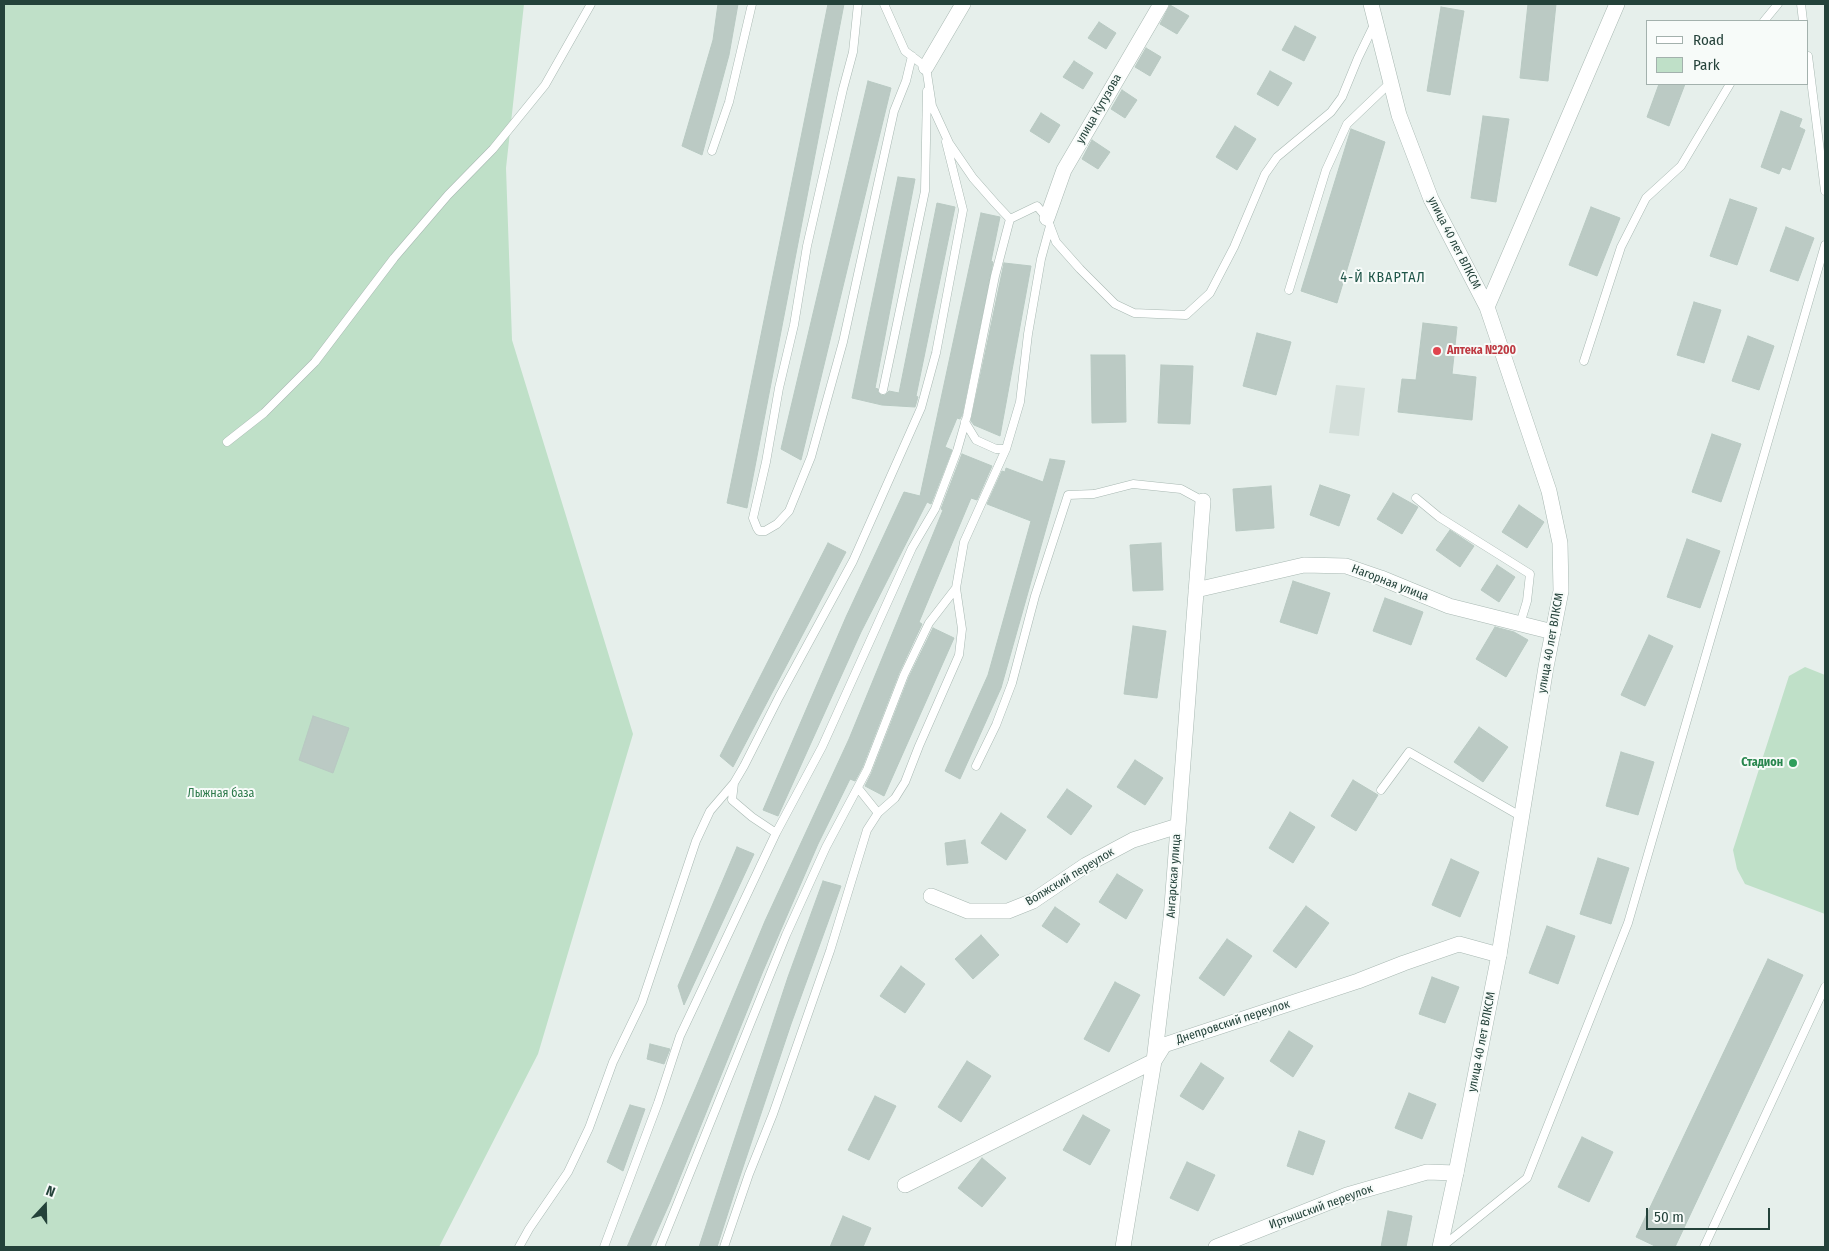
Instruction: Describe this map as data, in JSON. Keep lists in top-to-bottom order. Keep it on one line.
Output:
{"streets":{"street":["улица Кутузова","улица 40 лет ВЛКСМ","Нагорная улица","Ангарская улица","Волжский переулок","Днепровский переулок","Иртышский переулок"]},"crossings":[["улица 40 лет ВЛКСМ","Нагорная улица"],["улица 40 лет ВЛКСМ","Днепровский переулок"],["улица 40 лет ВЛКСМ","Иртышский переулок"],["Нагорная улица","Ангарская улица"],["Ангарская улица","Волжский переулок"],["Ангарская улица","Днепровский переулок"]],"districts":["4-Й КВАРТАЛ"],"parks":["Лыжная база"],"places":["Аптека №200","Стадион"],"legend":["Road","Park"],"scale_bar":"50 m","north":"top"}
